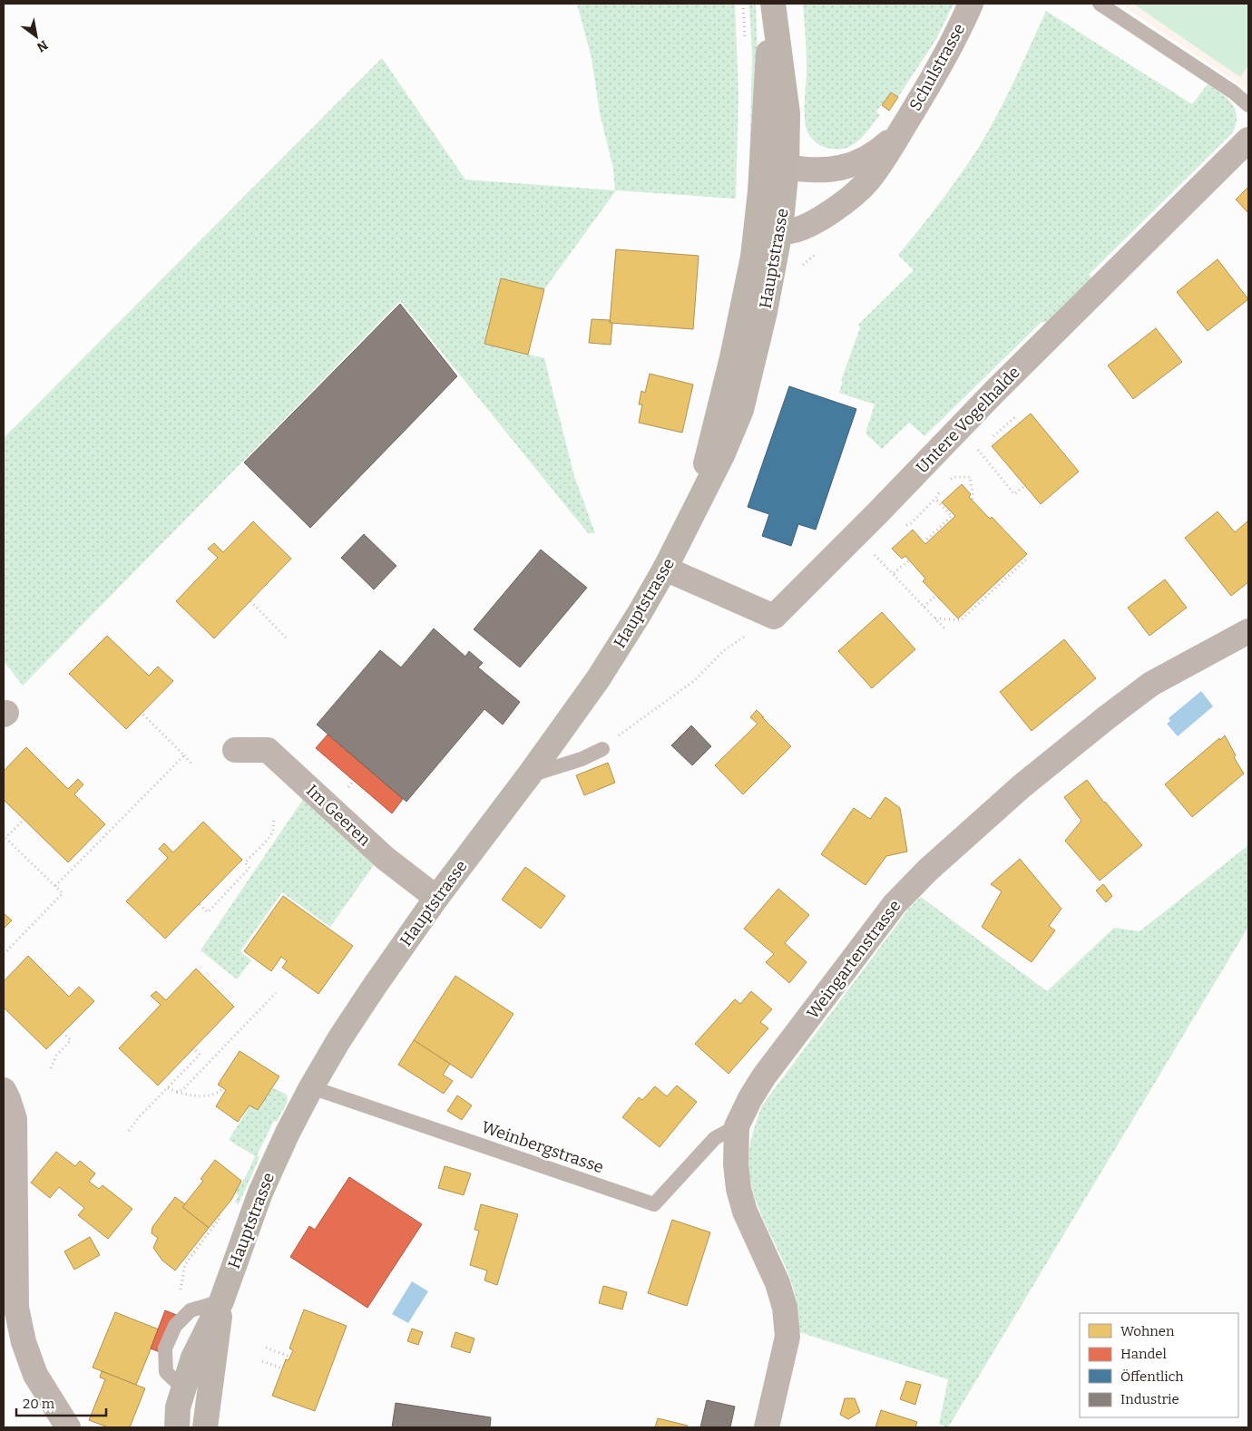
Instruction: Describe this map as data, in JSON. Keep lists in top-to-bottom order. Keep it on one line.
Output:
{"streets":{"main road":["Hauptstrasse"],"street":["Schulstrasse","Untere Vogelhalde","Im Geeren","Weingartenstrasse"],"lane":["Weinbergstrasse"]},"crossings":[["Schulstrasse","Hauptstrasse"],["Hauptstrasse","Im Geeren"],["Hauptstrasse","Weinbergstrasse"],["Weingartenstrasse","Weinbergstrasse"]],"legend":["Wohnen","Handel","Öffentlich","Industrie"],"scale_bar":"20 m","north":"bottom right"}
